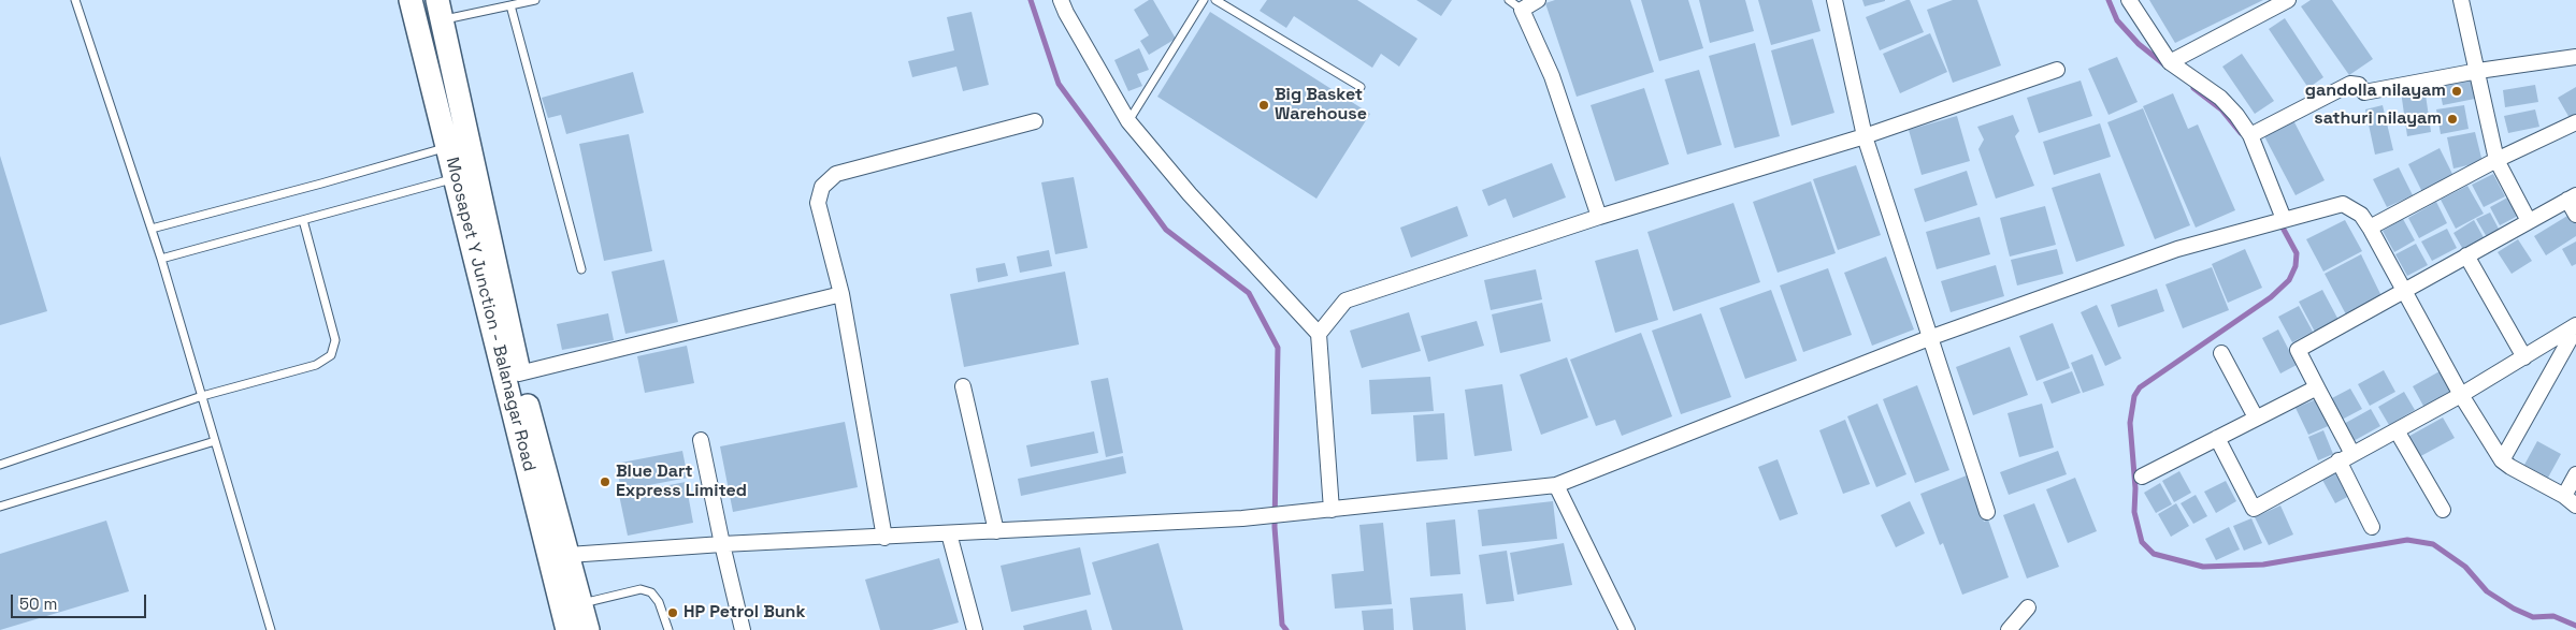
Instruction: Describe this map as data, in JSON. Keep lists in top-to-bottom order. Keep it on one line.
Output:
{"streets":{"main road":["Moosapet Y Junction - Balanagar Road"]},"places":["gandolla nilayam","Big Basket Warehouse","sathuri nilayam","Blue Dart Express Limited","HP Petrol Bunk"],"scale_bar":"50 m"}
